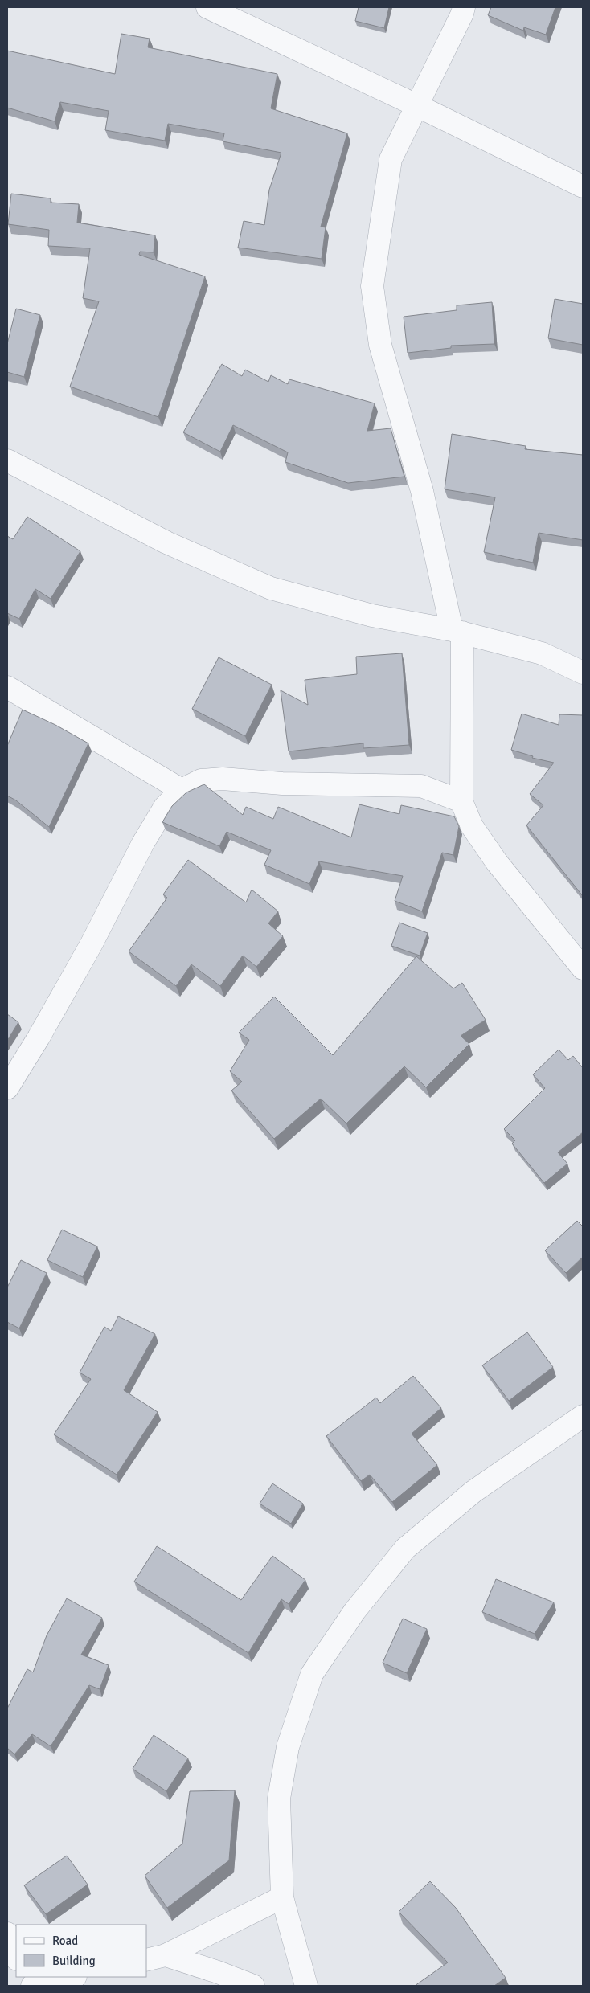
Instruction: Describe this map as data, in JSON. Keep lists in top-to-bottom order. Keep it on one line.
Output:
{"legend":["Road","Building"]}
